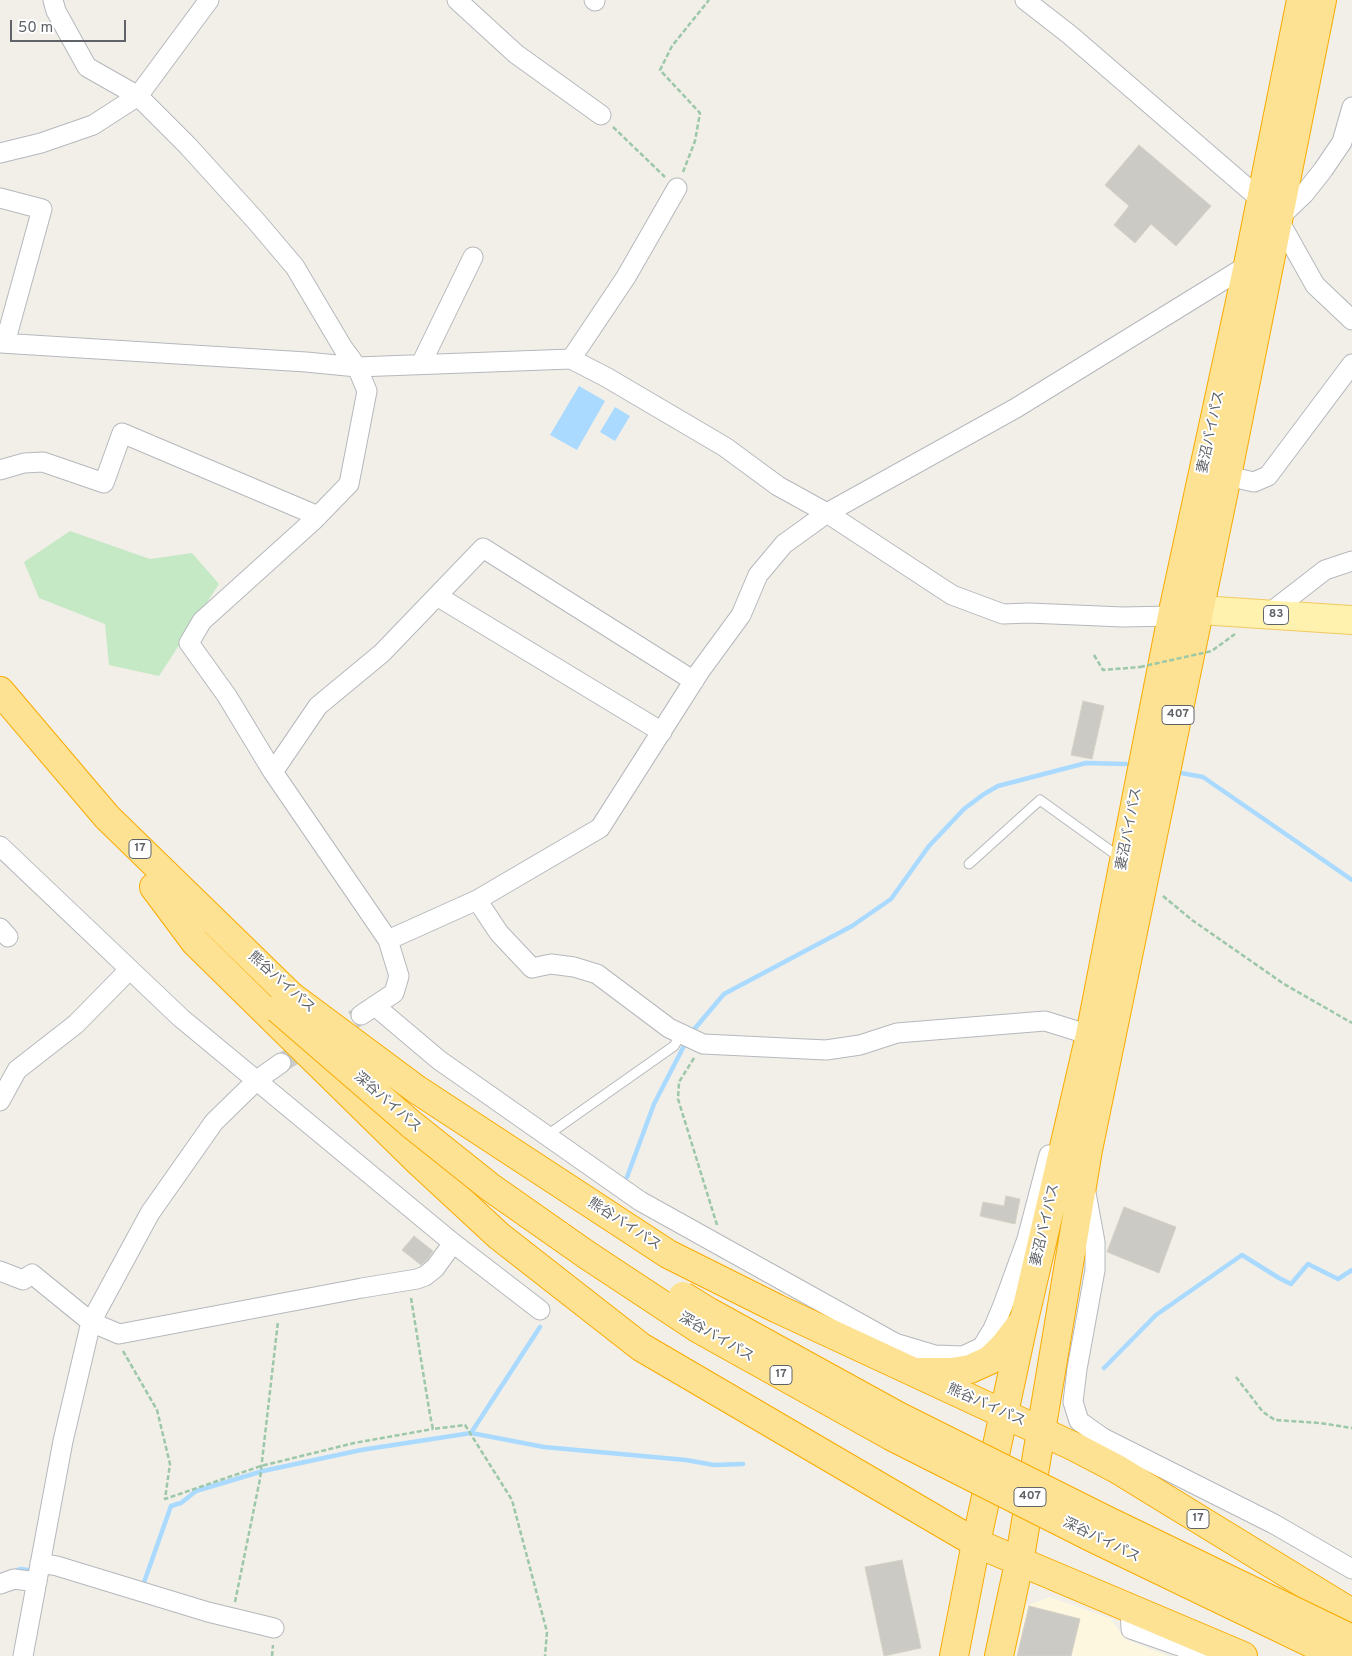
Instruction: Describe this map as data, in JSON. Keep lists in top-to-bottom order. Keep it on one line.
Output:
{"streets":{"highway":["妻沼バイパス","407","17","熊谷バイパス","深谷バイパス"],"main road":["83"]},"crossings":[["妻沼バイパス","83"],["妻沼バイパス","407"],["妻沼バイパス","17"],["妻沼バイパス","熊谷バイパス"],["407","熊谷バイパス"],["17","熊谷バイパス"],["熊谷バイパス","深谷バイパス"]],"scale_bar":"50 m"}
